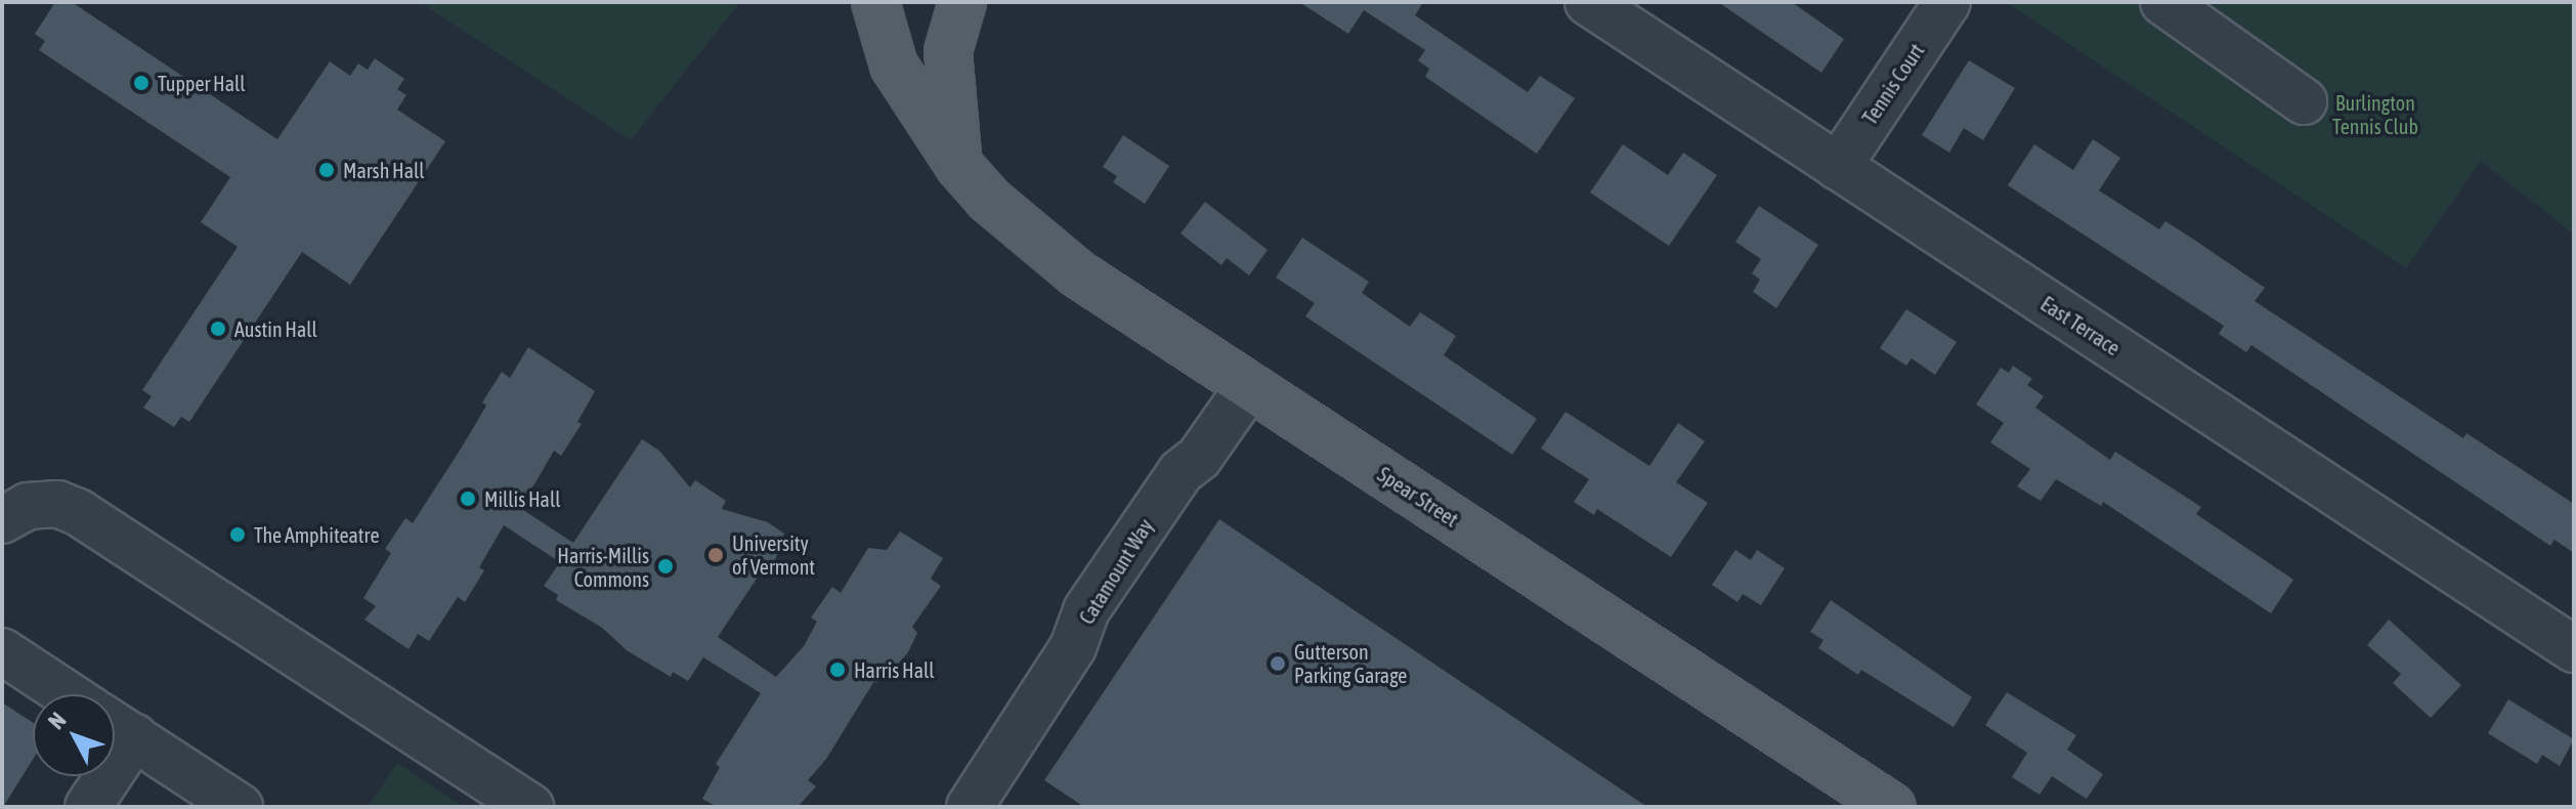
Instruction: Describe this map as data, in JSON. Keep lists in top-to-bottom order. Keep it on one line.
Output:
{"streets":{"main road":["Spear Street"],"street":["Tennis Court","East Terrace","Catamount Way"]},"crossings":[["Tennis Court","East Terrace"],["Spear Street","Catamount Way"]],"parks":["Burlington Tennis Club"],"places":["Tupper Hall","Marsh Hall","Austin Hall","Millis Hall","The Amphiteatre","University of Vermont","Harris-Millis Commons","Gutterson Parking Garage","Harris Hall"],"north":"top left"}
